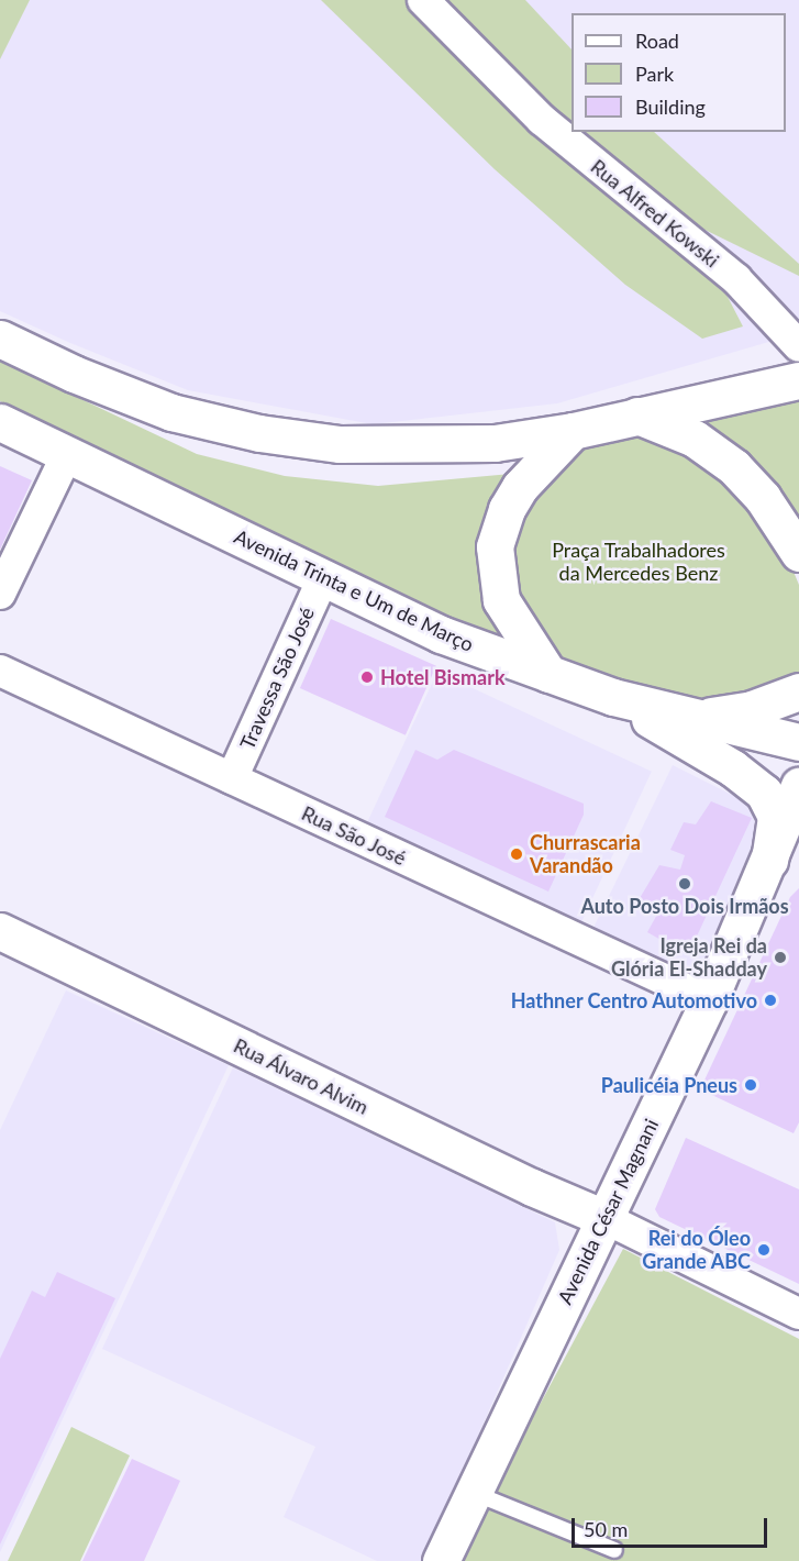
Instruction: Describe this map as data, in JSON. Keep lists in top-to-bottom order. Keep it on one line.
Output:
{"streets":{"main road":["Avenida Trinta e Um de Março","Rua Álvaro Alvim","Avenida César Magnani"],"street":["Rua Alfred Kowski","Travessa São José","Rua São José"]},"crossings":[["Avenida Trinta e Um de Março","Travessa São José"],["Travessa São José","Rua São José"],["Rua São José","Avenida César Magnani"],["Rua Álvaro Alvim","Avenida César Magnani"]],"parks":["Praça Trabalhadores da Mercedes Benz"],"places":["Hotel Bismark","Churrascaria Varandão","Auto Posto Dois Irmãos","Igreja Rei da Glória El-Shadday","Hathner Centro Automotivo","Paulicéia Pneus","Rei do Óleo Grande ABC"],"legend":["Road","Park","Building"],"scale_bar":"50 m"}
